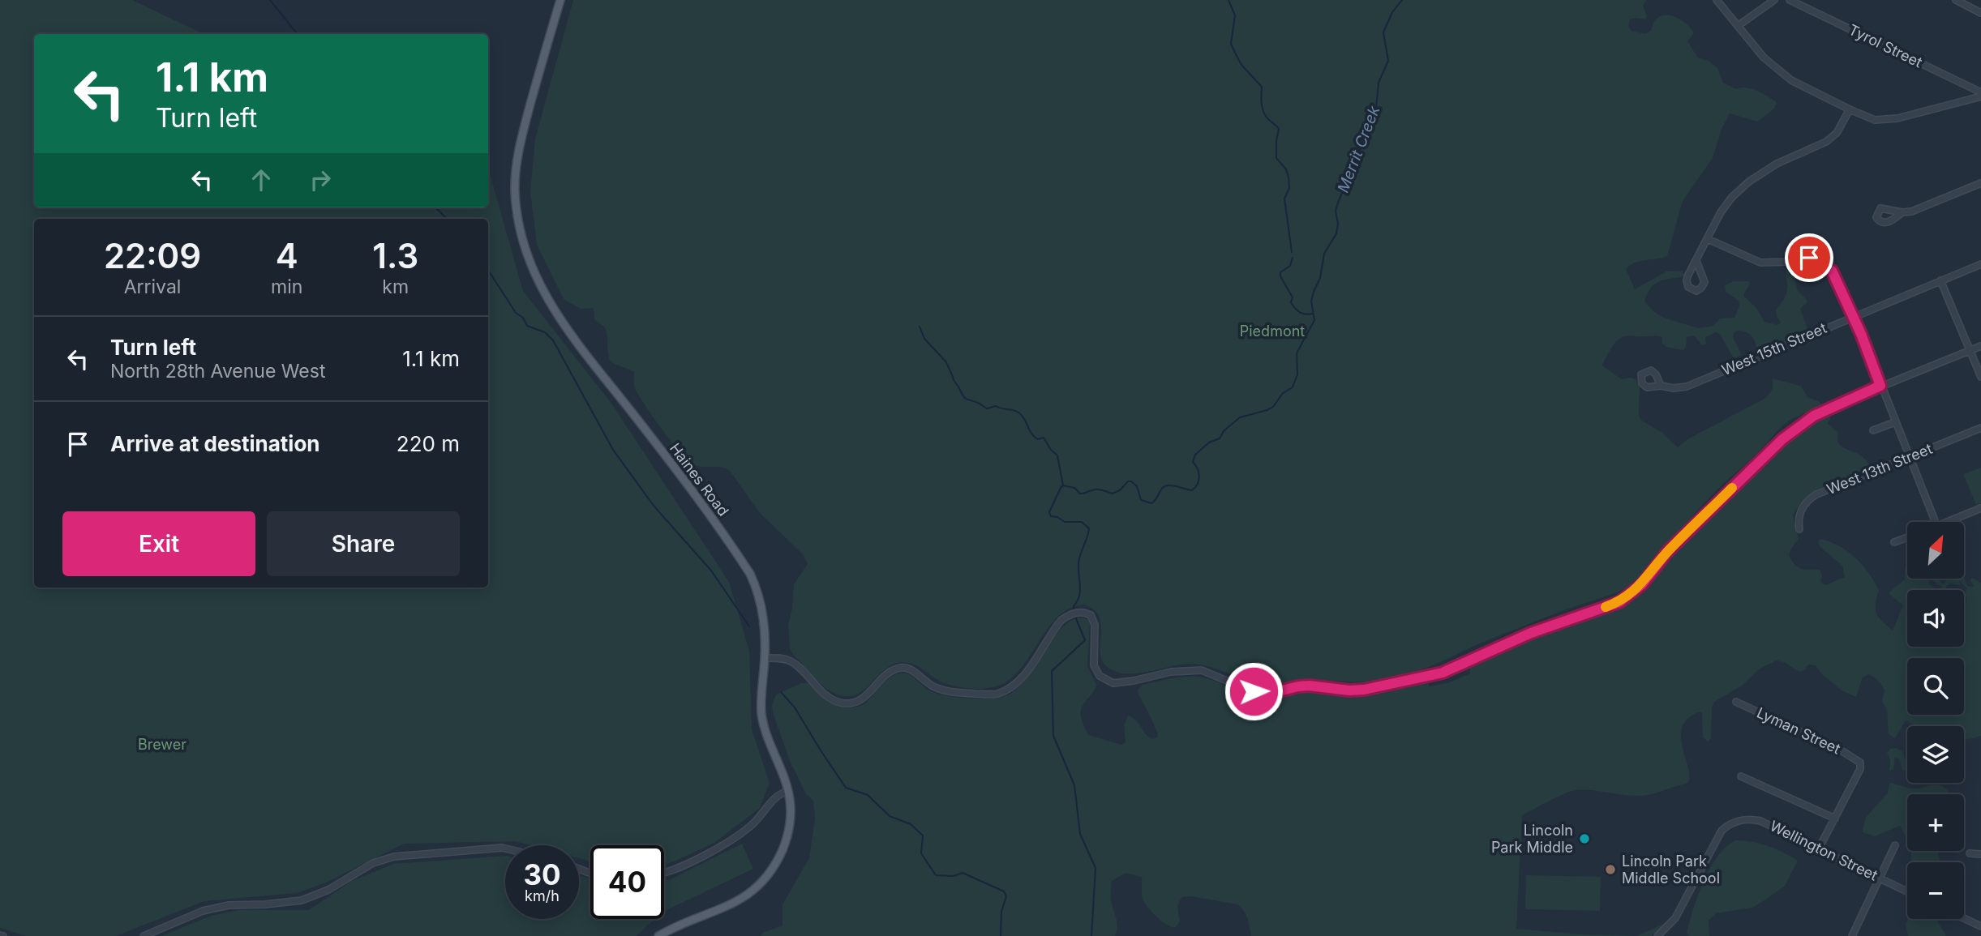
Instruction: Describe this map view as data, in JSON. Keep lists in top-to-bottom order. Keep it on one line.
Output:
{"streets":{"main road":["Haines Road"],"street":["Tyrol Street","West 15th Street","West 13th Street","Lyman Street","Wellington Street"]},"water":["Merrit Creek"],"parks":["Piedmont","Brewer"],"places":["Lincoln Park Middle","Lincoln Park Middle School"],"north":"top right","page":{"turn":["1.1 km","Turn left"],"eta":["22:09","Arrival","4","min","1.3","km"],"list":[{"name":"Turn left","note":"North 28th Avenue West","value":"1.1 km"},{"name":"Arrive at destination","value":"220 m"}],"buttons":["Exit","Share"],"map_buttons":["+","−"],"speed":"30 km/h","limit":"40"}}
